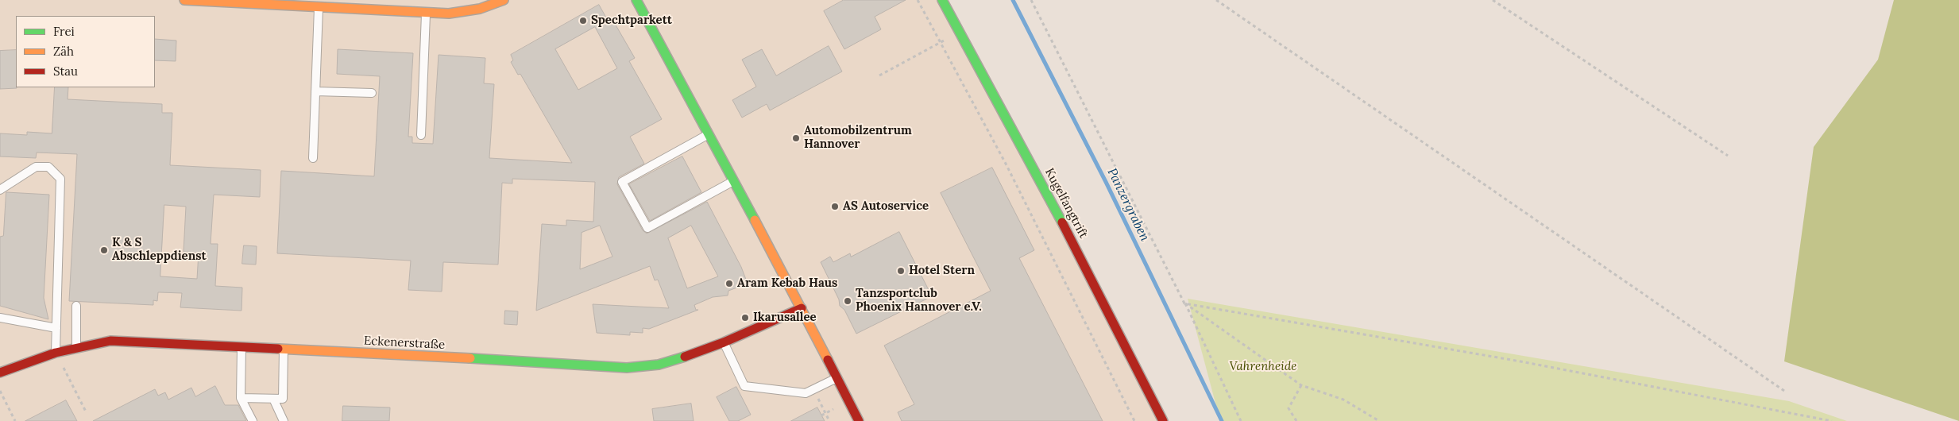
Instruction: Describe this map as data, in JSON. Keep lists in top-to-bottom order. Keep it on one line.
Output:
{"streets":{"street":["Kugelfangtrift","Eckenerstraße"]},"water":["Panzergraben"],"parks":["Vahrenheide"],"places":["Spechtparkett","Automobilzentrum Hannover","AS Autoservice","K & S Abschleppdienst","Hotel Stern","Aram Kebab Haus","Tanzsportclub Phoenix Hannover e.V.","Ikarusallee"],"legend":["Frei","Zäh","Stau"]}
